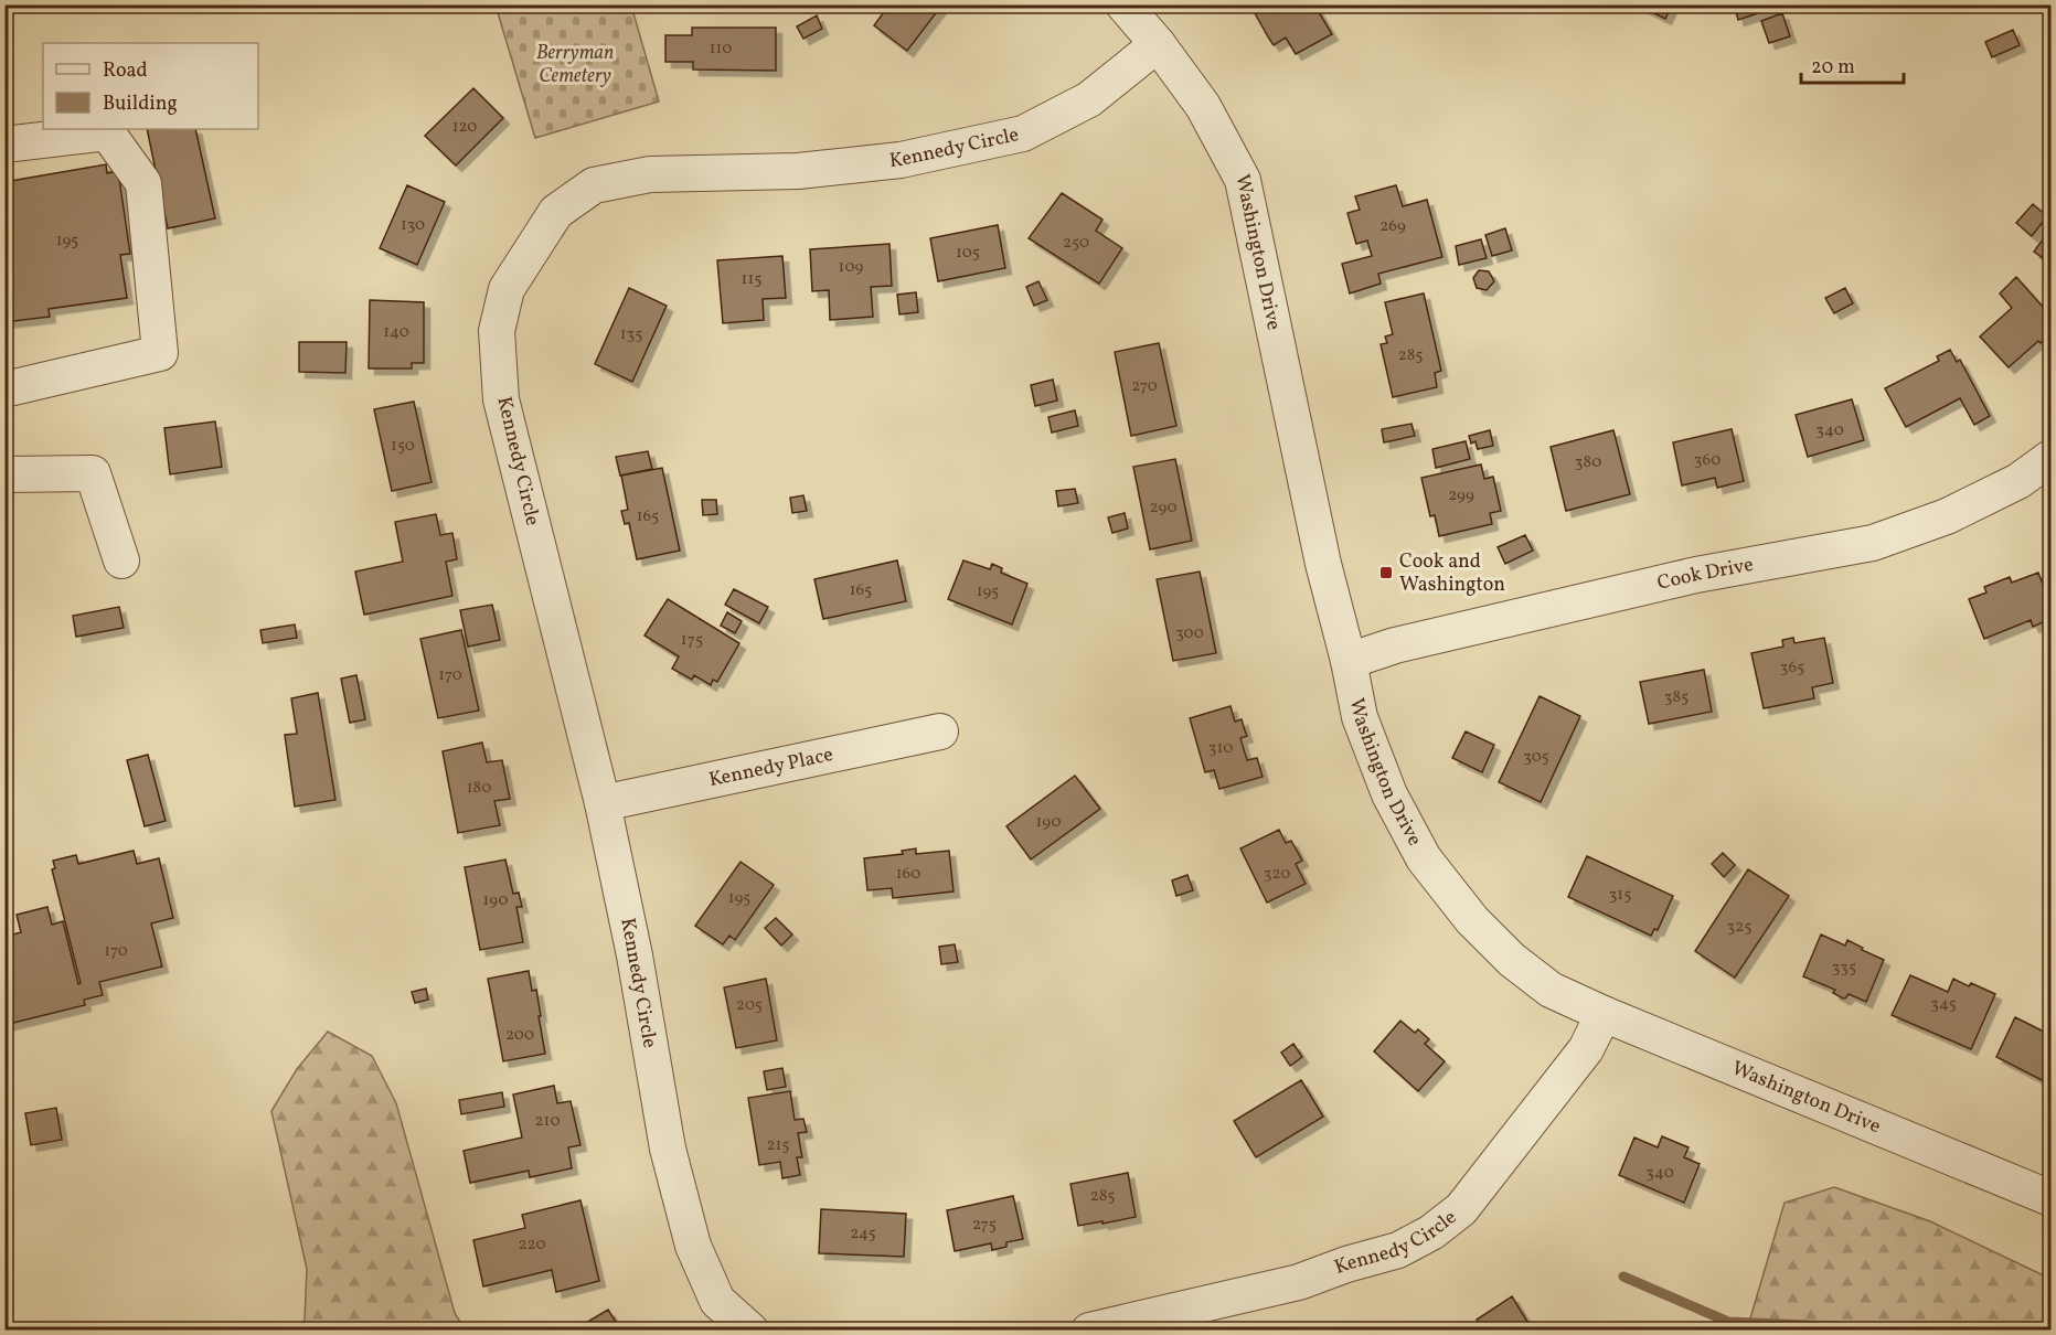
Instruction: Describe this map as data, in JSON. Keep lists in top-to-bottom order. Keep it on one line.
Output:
{"streets":{"street":["Kennedy Circle","Washington Drive","Cook Drive","Kennedy Place"]},"crossings":[["Kennedy Circle","Washington Drive"],["Kennedy Circle","Kennedy Place"],["Washington Drive","Cook Drive"]],"parks":["Berryman Cemetery"],"places":{"transit":["Cook and Washington"]},"house_numbers":["110","120","130","269","195","250","105","109","115","140","135","285","270","340","150","360","380","299","290","165","165","195","300","175","365","170","385","310","305","180","190","160","320","315","195","190","325","170","335","345","205","200","210","215","340","285","275","245","220"],"legend":["Road","Building"],"scale_bar":"20 m"}
